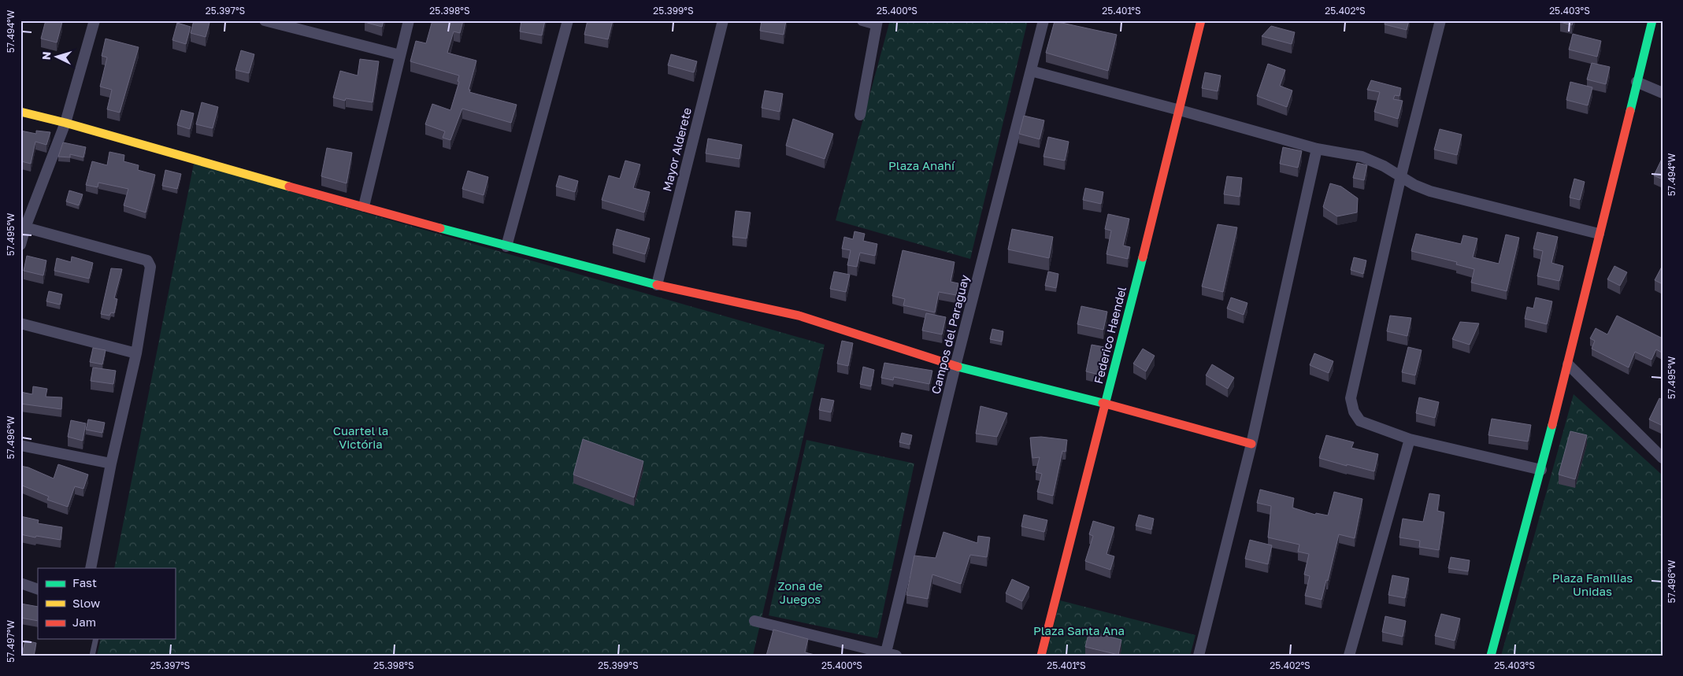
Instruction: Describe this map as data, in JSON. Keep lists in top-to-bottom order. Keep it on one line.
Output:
{"streets":{"street":["Mayor Alderete","Campos del Paraguay","Federico Haendel"]},"parks":["Plaza Anahí","Cuartel la Victória","Plaza Familias Unidas","Zona de Juegos","Plaza Santa Ana"],"legend":["Fast","Slow","Jam"],"north":"left","coordinates":["25.397°S","25.398°S","25.399°S","25.400°S","25.401°S","25.402°S","25.403°S","57.494°W","57.495°W","57.496°W","57.497°W"]}
